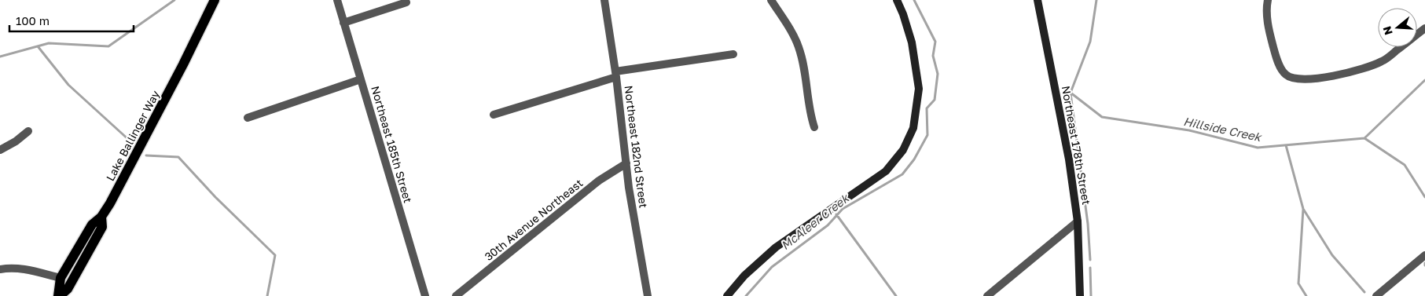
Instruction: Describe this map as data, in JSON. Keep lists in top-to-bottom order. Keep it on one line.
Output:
{"streets":{"main road":["Lake Ballinger Way"],"street":["Northeast 185th Street","Northeast 178th Street","Northeast 182nd Street","30th Avenue Northeast"]},"crossings":[["Northeast 182nd Street","30th Avenue Northeast"]],"water":["Hillside Creek","McAleer Creek"],"scale_bar":"100 m","north":"left"}
